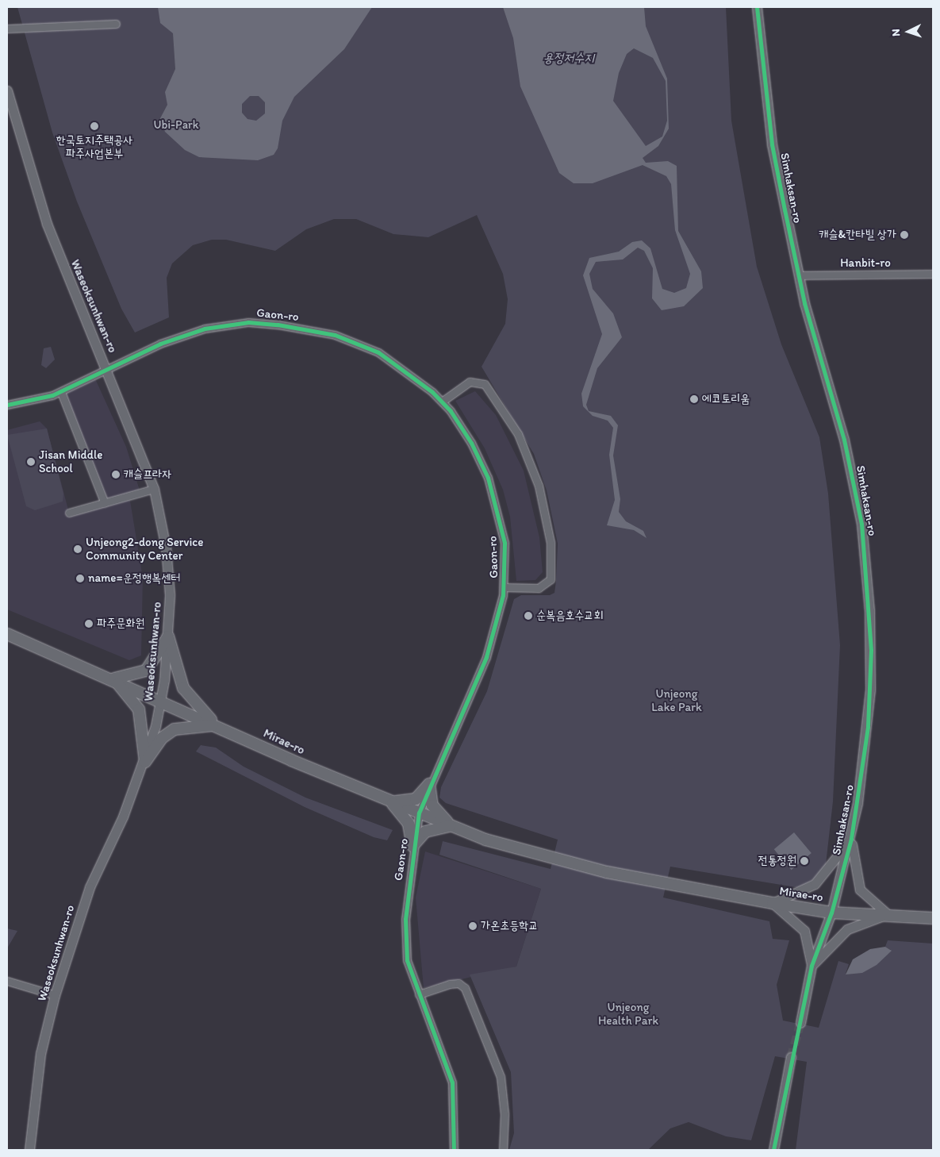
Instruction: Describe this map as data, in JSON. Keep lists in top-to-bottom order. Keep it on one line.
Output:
{"streets":{"main road":["Mirae-ro"],"street":["Simhaksan-ro","Hanbit-ro","Waseoksunhwan-ro","Gaon-ro"]},"crossings":[["Simhaksan-ro","Hanbit-ro"],["Simhaksan-ro","Mirae-ro"],["Waseoksunhwan-ro","Gaon-ro"],["Waseoksunhwan-ro","Mirae-ro"],["Gaon-ro","Mirae-ro"]],"water":["용정저수지"],"parks":["Ubi-Park","Unjeong Lake Park","Unjeong Health Park"],"places":["한국토지주택공사 파주사업본부","캐슬&칸타빌 상가","에코토리움","Jisan Middle School","캐슬프라자","Unjeong2-dong Service Community Center","name=운정행복센터","순복음호수교회","파주문화원","전통정원","가온초등학교"],"north":"left"}
